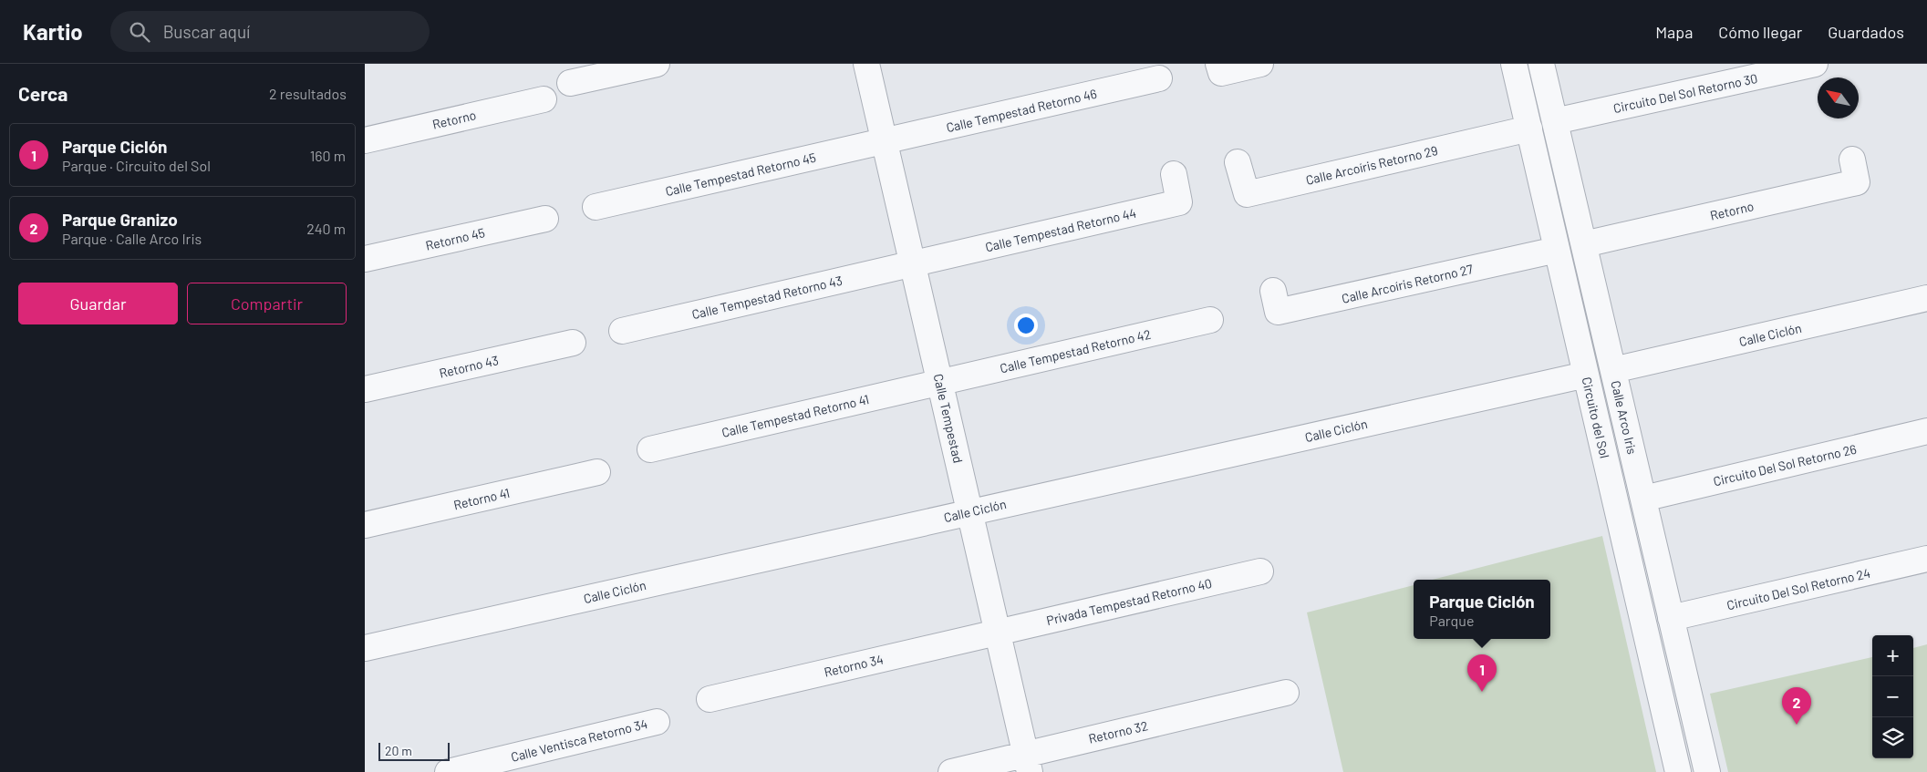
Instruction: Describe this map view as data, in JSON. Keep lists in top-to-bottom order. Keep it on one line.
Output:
{"streets":{"street":["Circuito Del Sol Retorno 30","Calle Tempestad Retorno 46","Retorno","Calle Arcoíris Retorno 29","Calle Tempestad Retorno 45","Calle Tempestad Retorno 44","Retorno 45","Calle Arcoíris Retorno 27","Calle Tempestad Retorno 43","Calle Ciclón","Calle Tempestad Retorno 42","Retorno 43","Calle Tempestad Retorno 41","Circuito del Sol","Calle Arco Iris","Calle Tempestad","Circuito Del Sol Retorno 26","Retorno 41","Circuito Del Sol Retorno 24","Privada Tempestad Retorno 40","Retorno 34","Retorno 32","Calle Ventisca Retorno 34"]},"crossings":[["Circuito Del Sol Retorno 30","Calle Arco Iris"],["Calle Tempestad Retorno 46","Calle Tempestad Retorno 45"],["Calle Tempestad Retorno 46","Calle Tempestad"],["Retorno","Calle Arco Iris"],["Calle Arcoíris Retorno 29","Circuito del Sol"],["Calle Tempestad Retorno 45","Calle Tempestad"],["Calle Tempestad Retorno 44","Calle Tempestad Retorno 43"],["Calle Tempestad Retorno 44","Calle Tempestad"],["Calle Arcoíris Retorno 27","Circuito del Sol"],["Calle Tempestad Retorno 43","Calle Tempestad"],["Calle Ciclón","Circuito del Sol"],["Calle Ciclón","Calle Arco Iris"],["Calle Ciclón","Calle Tempestad"],["Calle Tempestad Retorno 42","Calle Tempestad Retorno 41"],["Calle Tempestad Retorno 42","Calle Tempestad"],["Calle Tempestad Retorno 41","Calle Tempestad"],["Calle Arco Iris","Circuito Del Sol Retorno 26"],["Calle Arco Iris","Circuito Del Sol Retorno 24"],["Calle Tempestad","Privada Tempestad Retorno 40"],["Calle Tempestad","Retorno 34"],["Calle Tempestad","Retorno 32"],["Privada Tempestad Retorno 40","Retorno 34"]],"scale_bar":"20 m","north":"top left","page":{"header":"Kartio","search":"Buscar aquí","nav":["Mapa","Cómo llegar","Guardados"],"heading":["Cerca","2 resultados"],"list":[{"mark":"1","name":"Parque Ciclón","note":"Parque · Circuito del Sol","value":"160 m"},{"mark":"2","name":"Parque Granizo","note":"Parque · Calle Arco Iris","value":"240 m"}],"buttons":["Guardar","Compartir"],"popup":["Parque Ciclón","Parque"],"map_buttons":["+","−"],"pins":["1","2"],"scale":"20 m"}}
